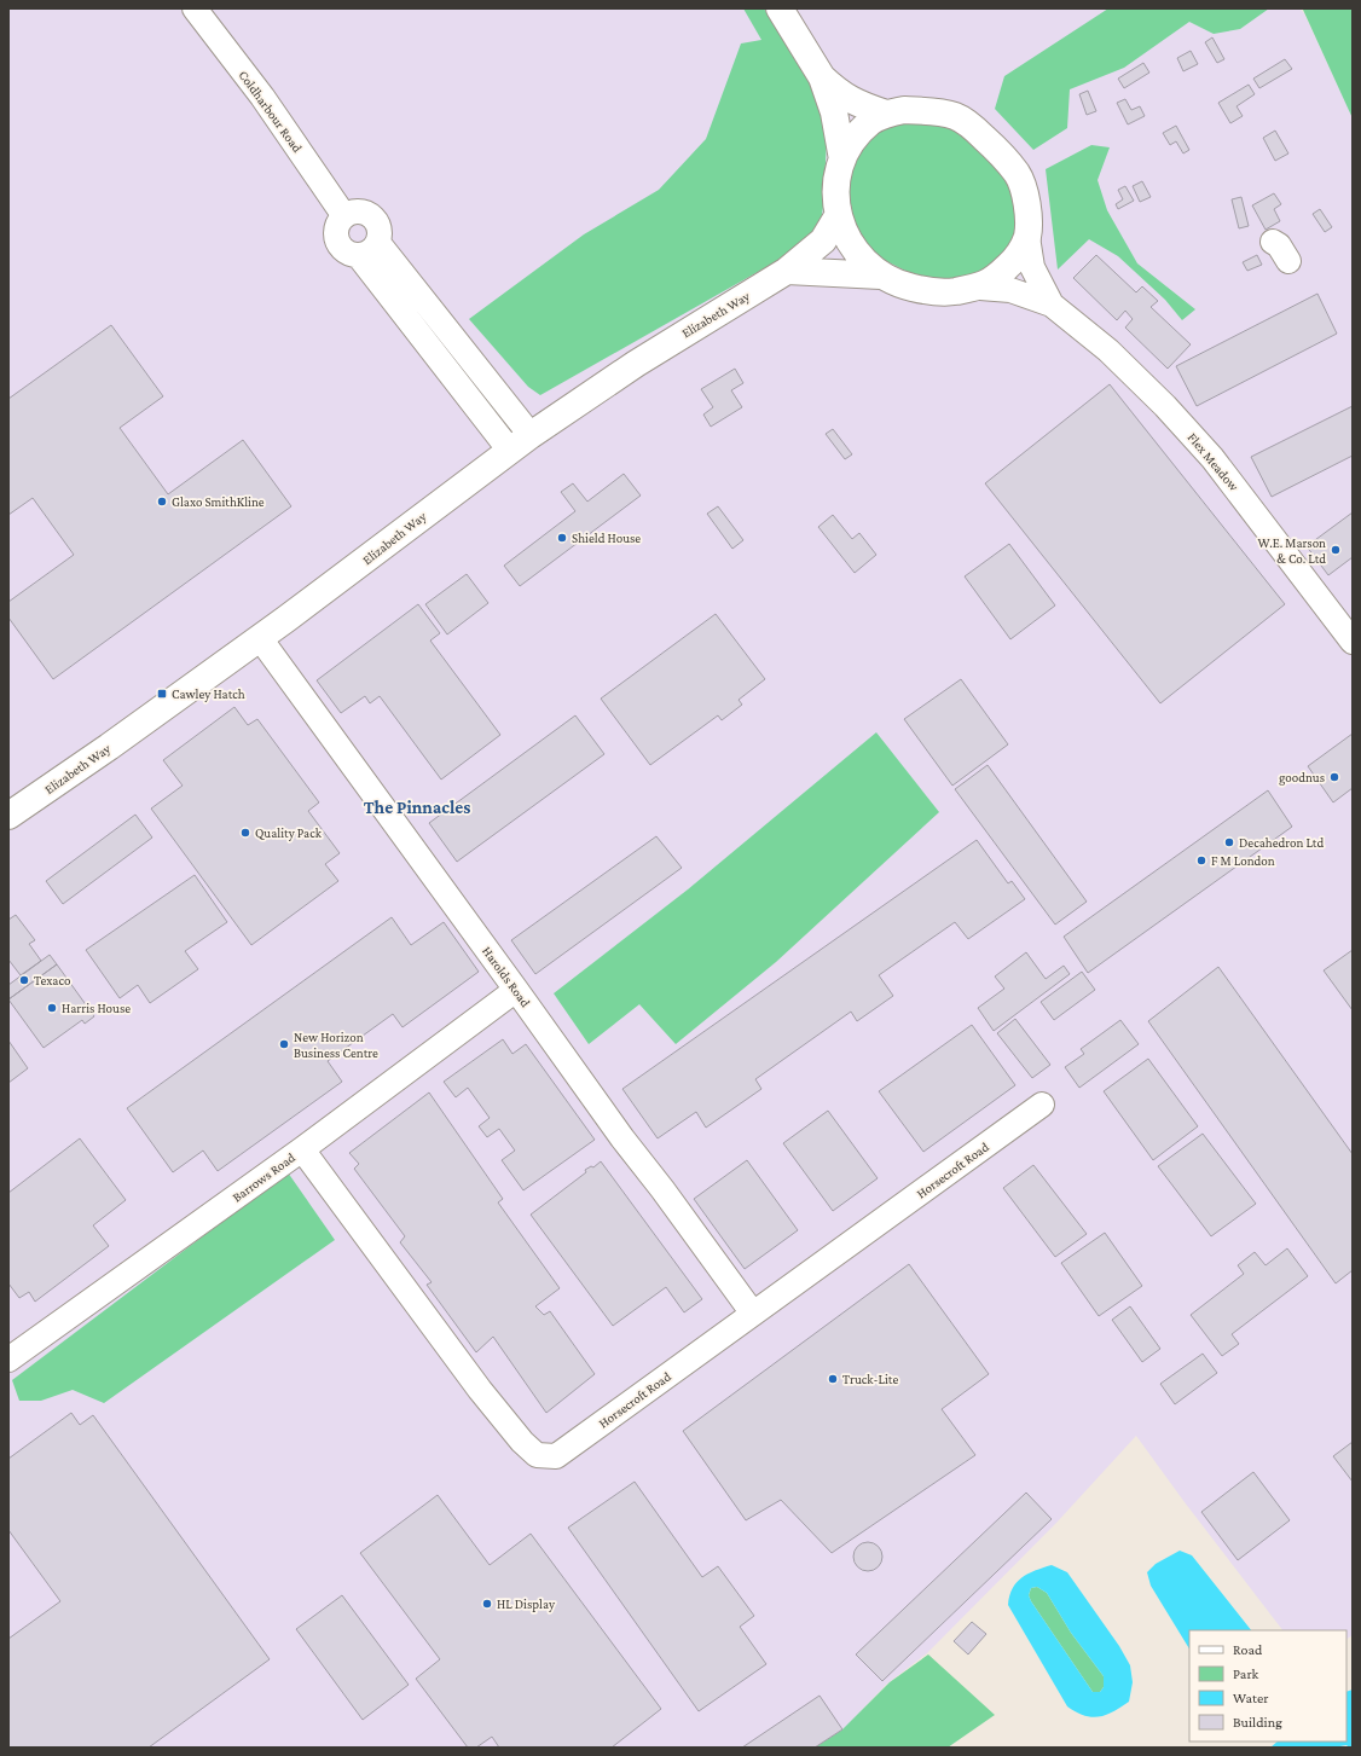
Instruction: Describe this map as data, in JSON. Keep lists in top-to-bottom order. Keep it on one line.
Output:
{"streets":{"main road":["Elizabeth Way"],"street":["Coldharbour Road","Flex Meadow","Harolds Road","Horsecroft Road","Barrows Road"]},"crossings":[["Elizabeth Way","Harolds Road"],["Harolds Road","Horsecroft Road"],["Harolds Road","Barrows Road"],["Horsecroft Road","Barrows Road"]],"districts":["The Pinnacles"],"places":{"other":["Glaxo SmithKline","Shield House","W.E. Marson & Co. Ltd","goodnus","Quality Pack","Decahedron Ltd","F M London","Texaco","Harris House","New Horizon Business Centre","Truck-Lite","HL Display"],"transit":["Cawley Hatch"]},"legend":["Road","Park","Water","Building"]}
